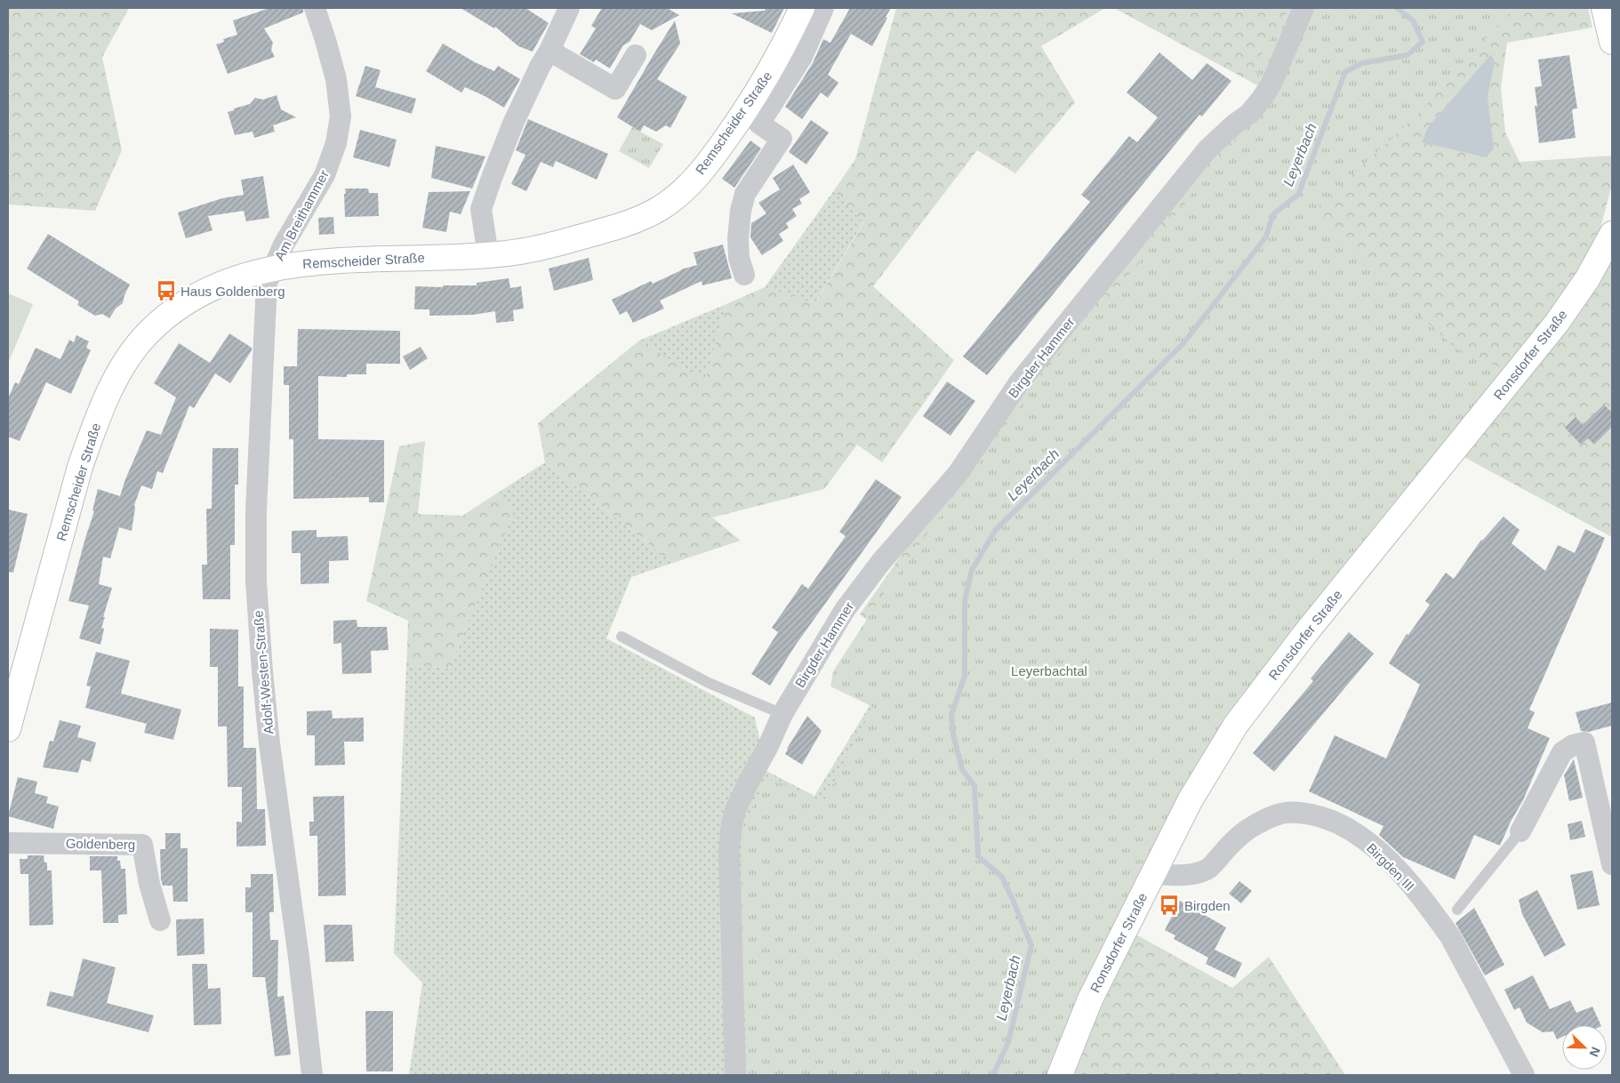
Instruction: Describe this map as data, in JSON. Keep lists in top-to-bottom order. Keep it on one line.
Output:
{"streets":{"main road":["Remscheider Straße","Ronsdorfer Straße"],"street":["Am Breithammer","Birgder Hammer","Adolf-Westen-Straße","Goldenberg","Birgden III"]},"crossings":[["Remscheider Straße","Am Breithammer"],["Remscheider Straße","Adolf-Westen-Straße"],["Am Breithammer","Adolf-Westen-Straße"],["Ronsdorfer Straße","Birgden III"]],"water":["Leyerbach"],"parks":["Leyerbachtal"],"places":{"bus stop":["Haus Goldenberg","Birgden"]},"north":"bottom right"}
